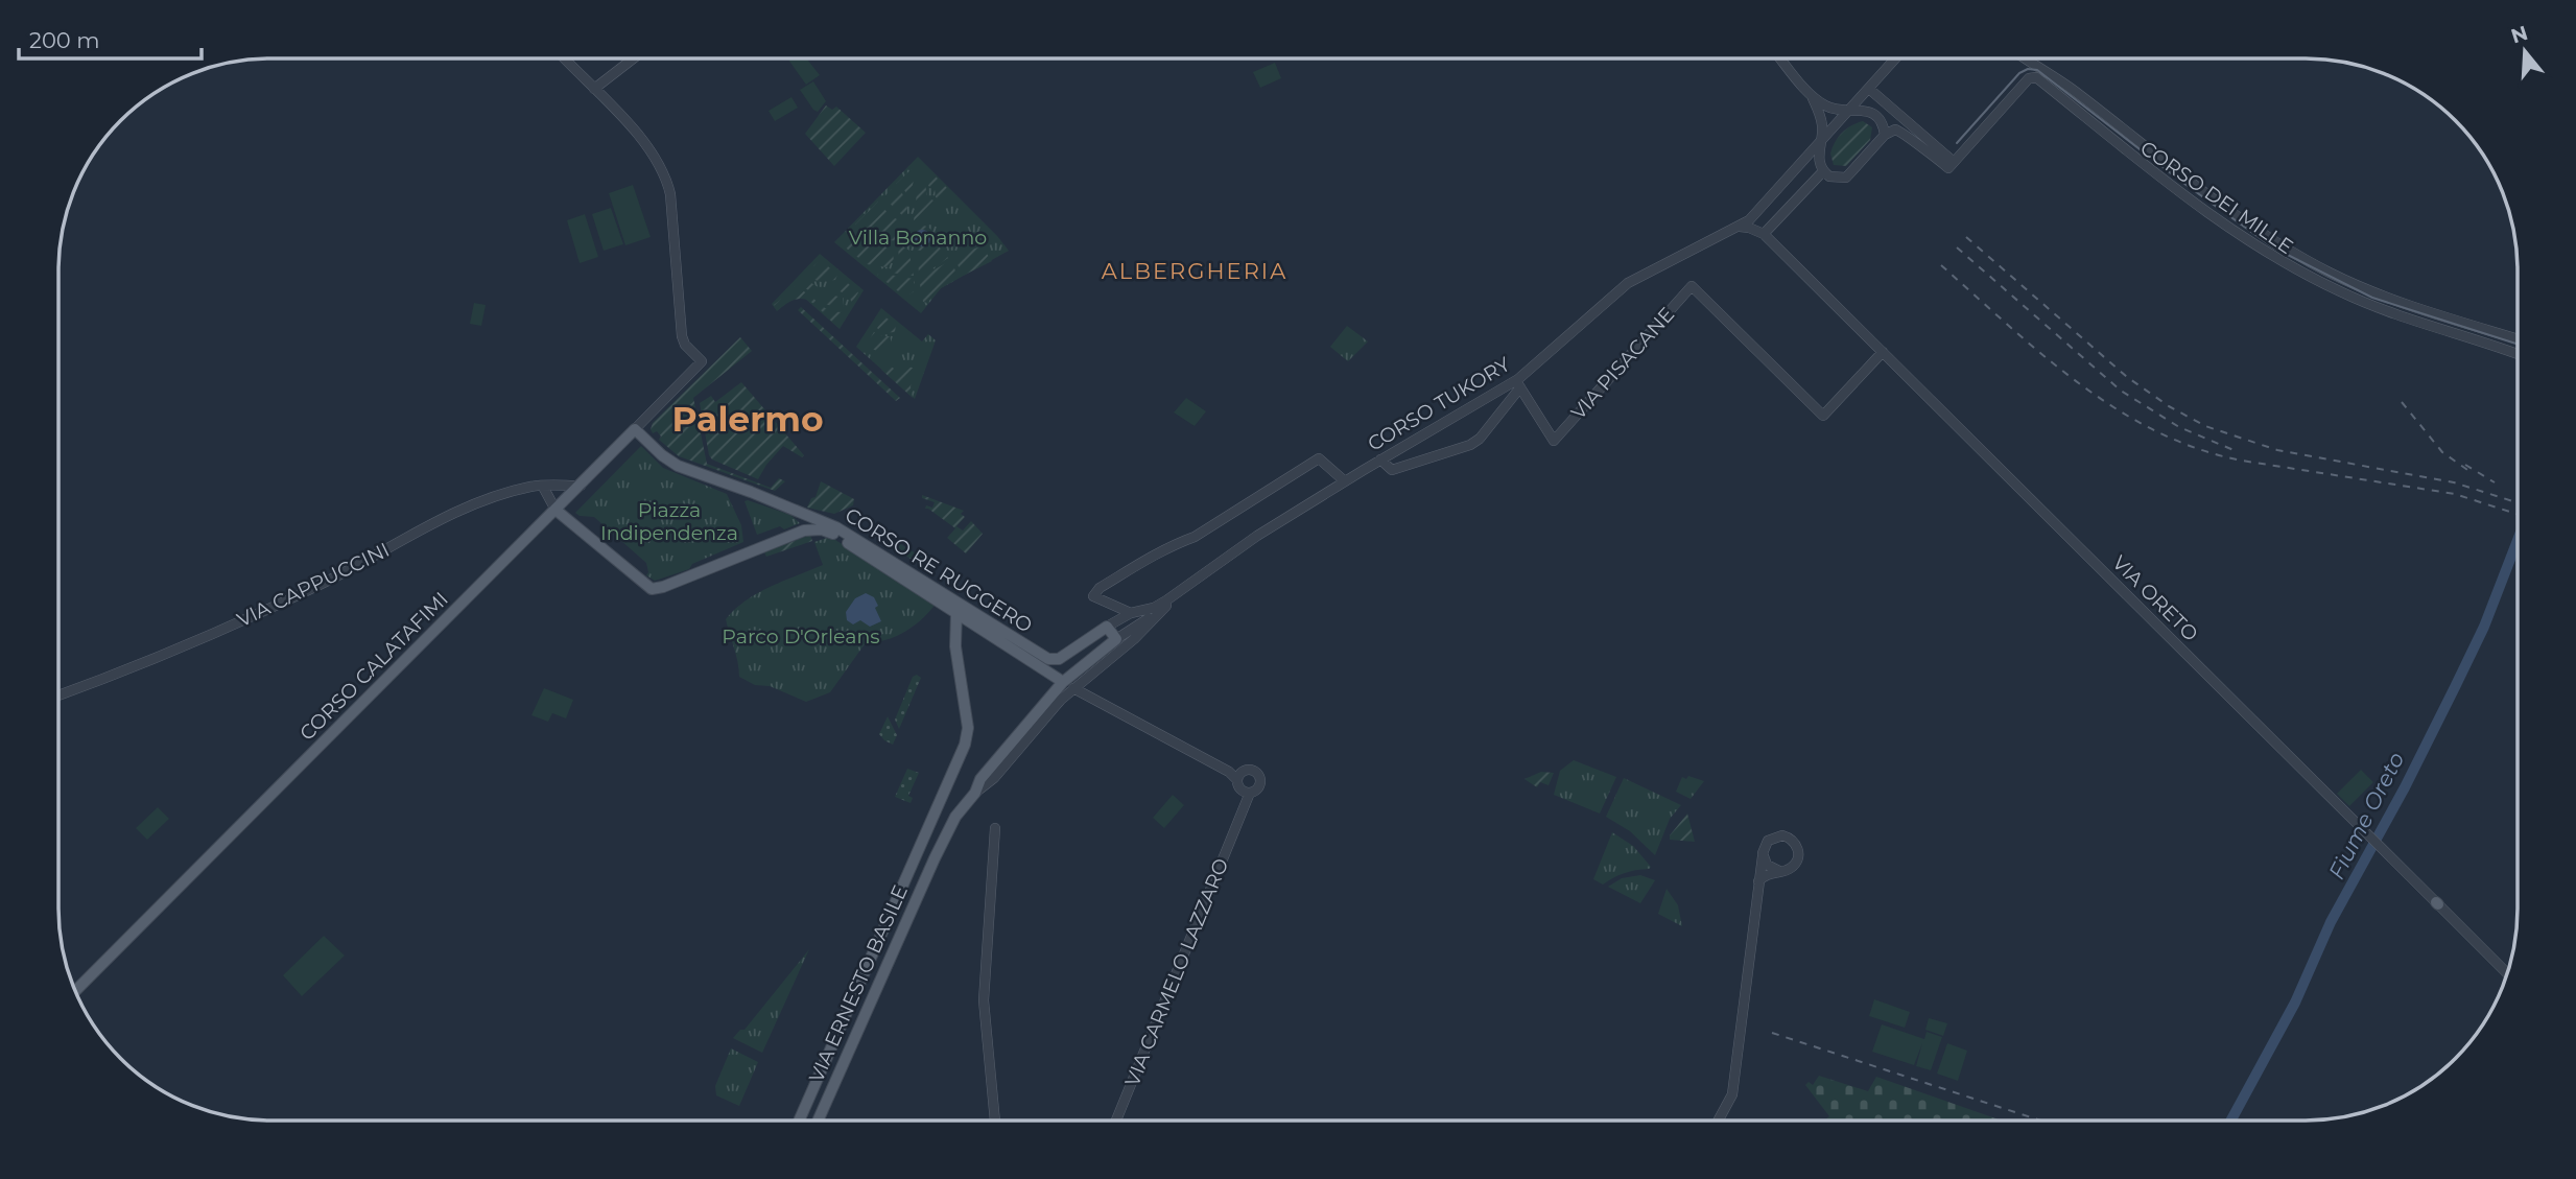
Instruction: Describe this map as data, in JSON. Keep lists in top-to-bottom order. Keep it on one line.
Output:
{"streets":{"main road":["CORSO TUKORY","CORSO RE RUGGERO","CORSO CALATAFIMI","VIA ERNESTO BASILE"],"street":["CORSO DEI MILLE","VIA PISACANE","VIA CAPPUCCINI","VIA ORETO","VIA CARMELO LAZZARO"]},"crossings":[["VIA PISACANE","CORSO TUKORY"],["VIA PISACANE","VIA ORETO"],["CORSO TUKORY","CORSO RE RUGGERO"],["CORSO TUKORY","VIA ERNESTO BASILE"],["CORSO RE RUGGERO","VIA ERNESTO BASILE"],["VIA CAPPUCCINI","CORSO CALATAFIMI"]],"districts":["ALBERGHERIA","Palermo"],"water":["Fiume Oreto"],"parks":["Villa Bonanno","Piazza Indipendenza","Parco D'Orleans"],"scale_bar":"200 m","north":"top"}
